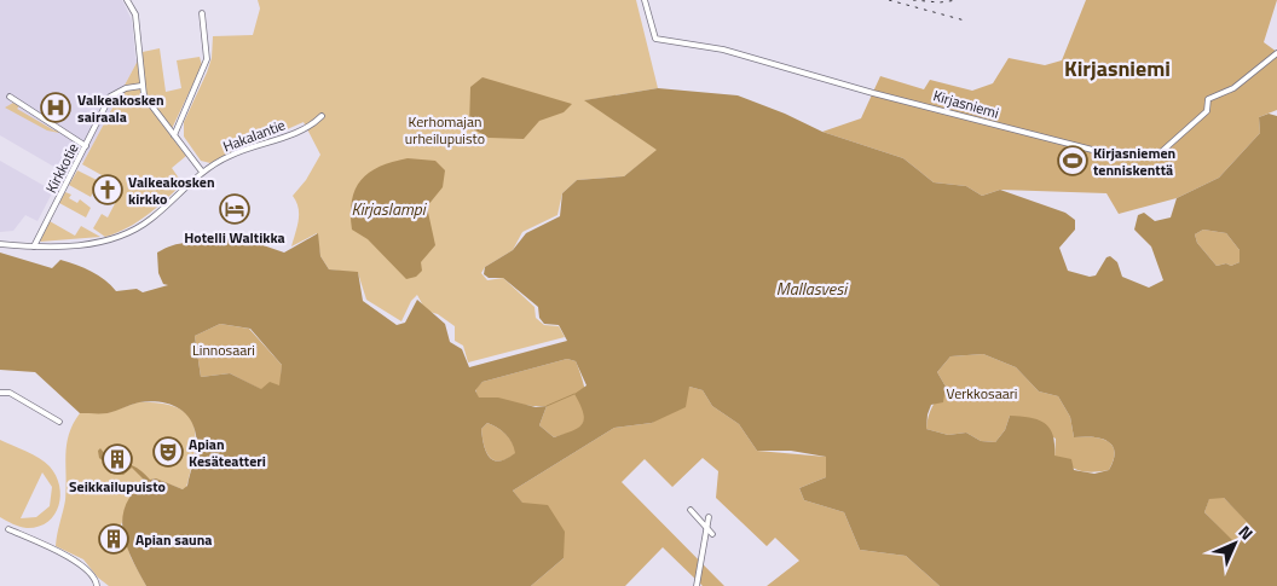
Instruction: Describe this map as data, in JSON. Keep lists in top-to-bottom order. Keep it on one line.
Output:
{"streets":{"street":["Kirjasniemi","Hakalantie","Kirkkotie"]},"crossings":[["Hakalantie","Kirkkotie"]],"districts":["Kirjasniemi"],"water":["Kirjaslampi","Mallasvesi"],"parks":["Kerhomajan urheilupuisto","Linnosaari","Verkkosaari"],"places":{"hospital":["Valkeakosken sairaala"],"sports":["Kirjasniemen tenniskenttä"],"church":["Valkeakosken kirkko"],"hotel":["Hotelli Waltikka"],"theatre":["Apian Kesäteatteri"],"building":["Seikkailupuisto","Apian sauna"]},"north":"top right"}
